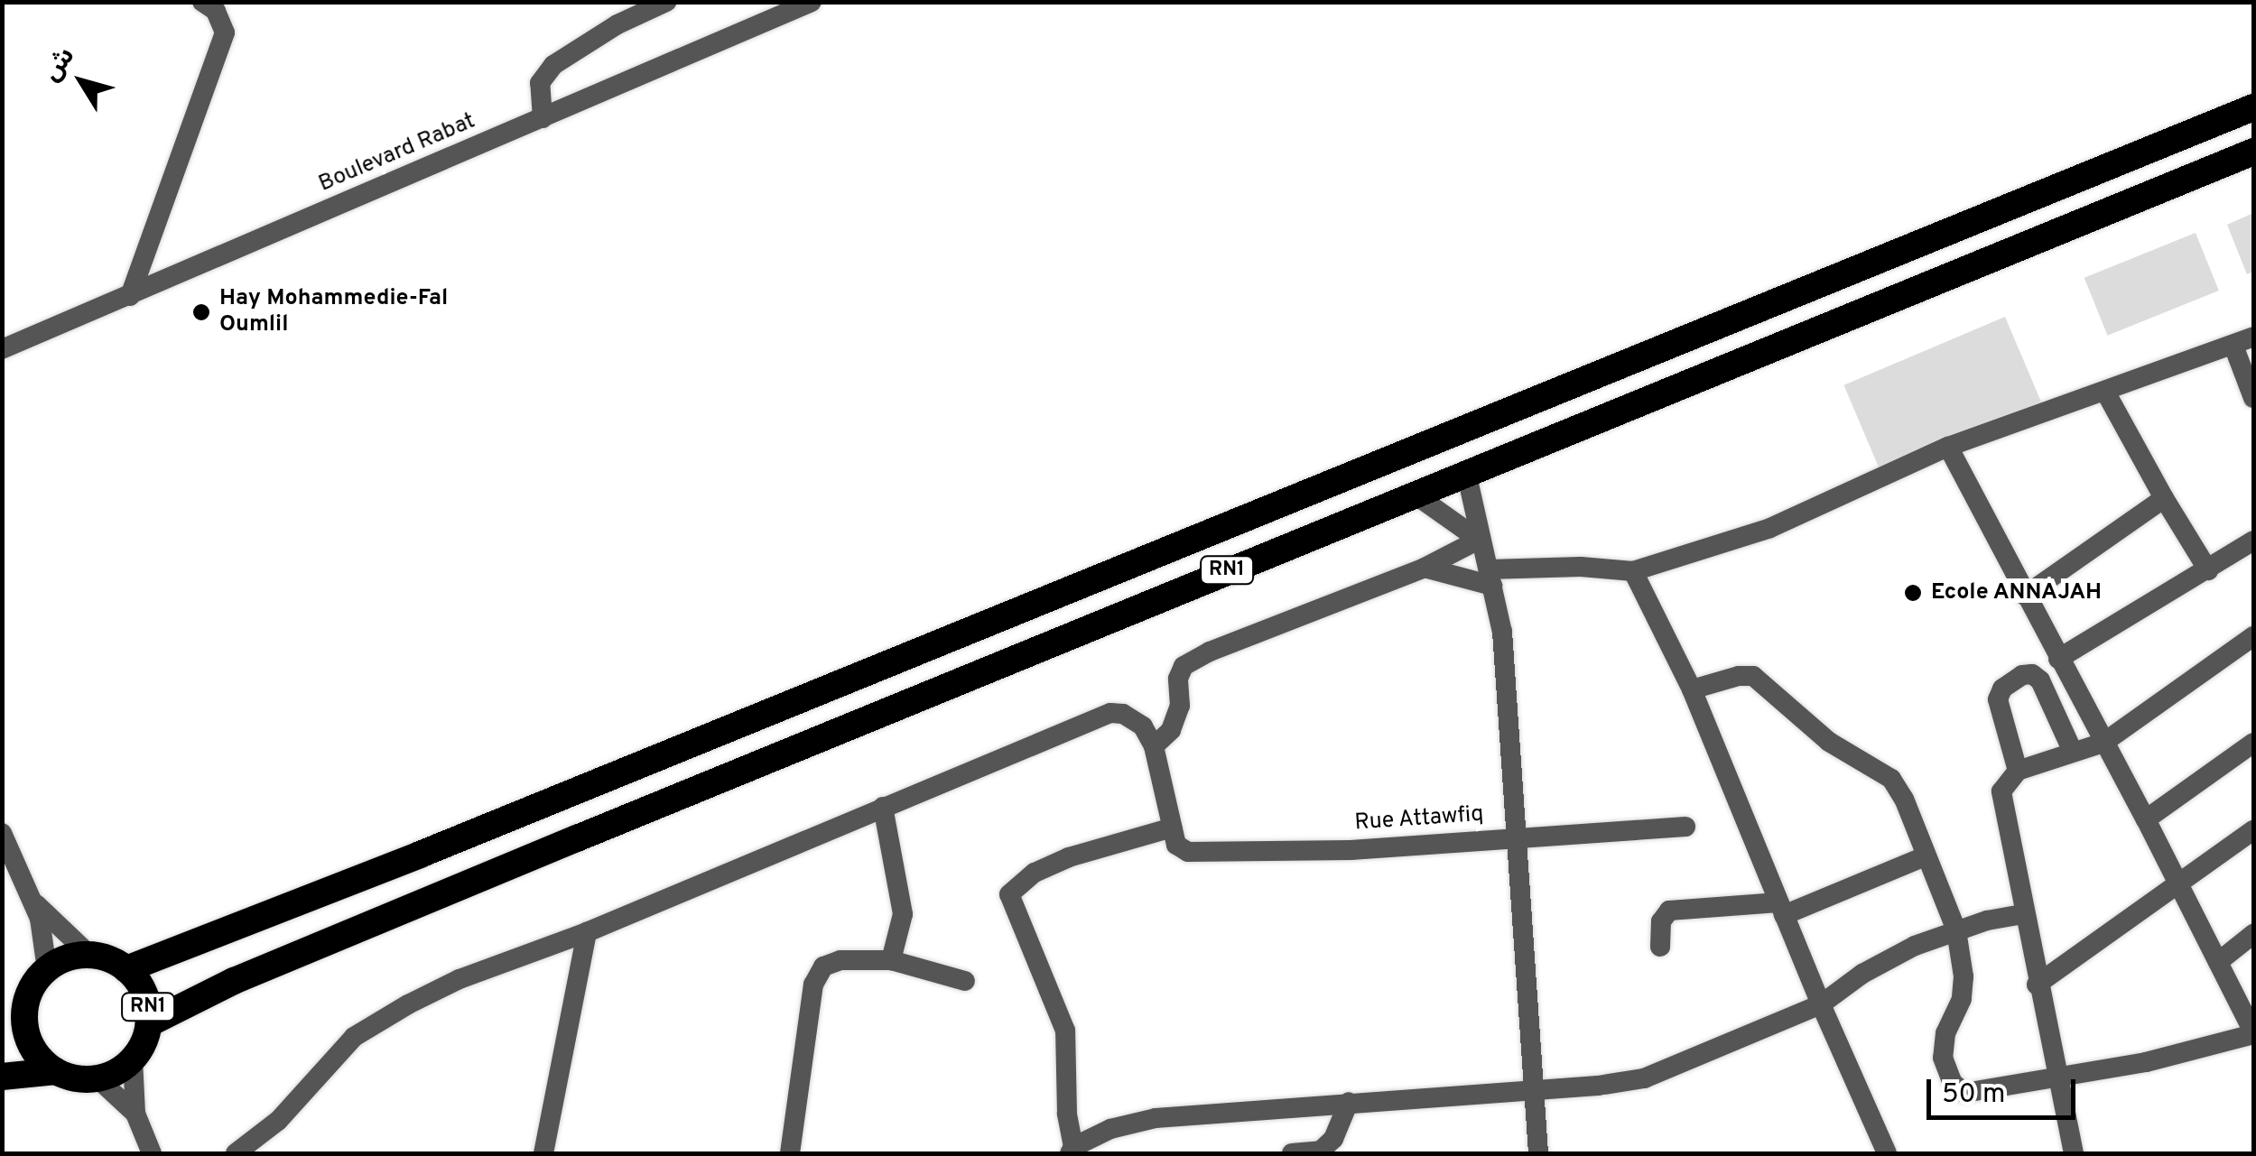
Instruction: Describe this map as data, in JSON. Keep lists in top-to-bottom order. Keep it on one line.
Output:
{"streets":{"highway":["RN1"],"street":["Boulevard Rabat","Rue Attawfiq"]},"places":["Hay Mohammedie-Fal Oumlil","Ecole ANNAJAH"],"scale_bar":"50 m","north":"top left"}
